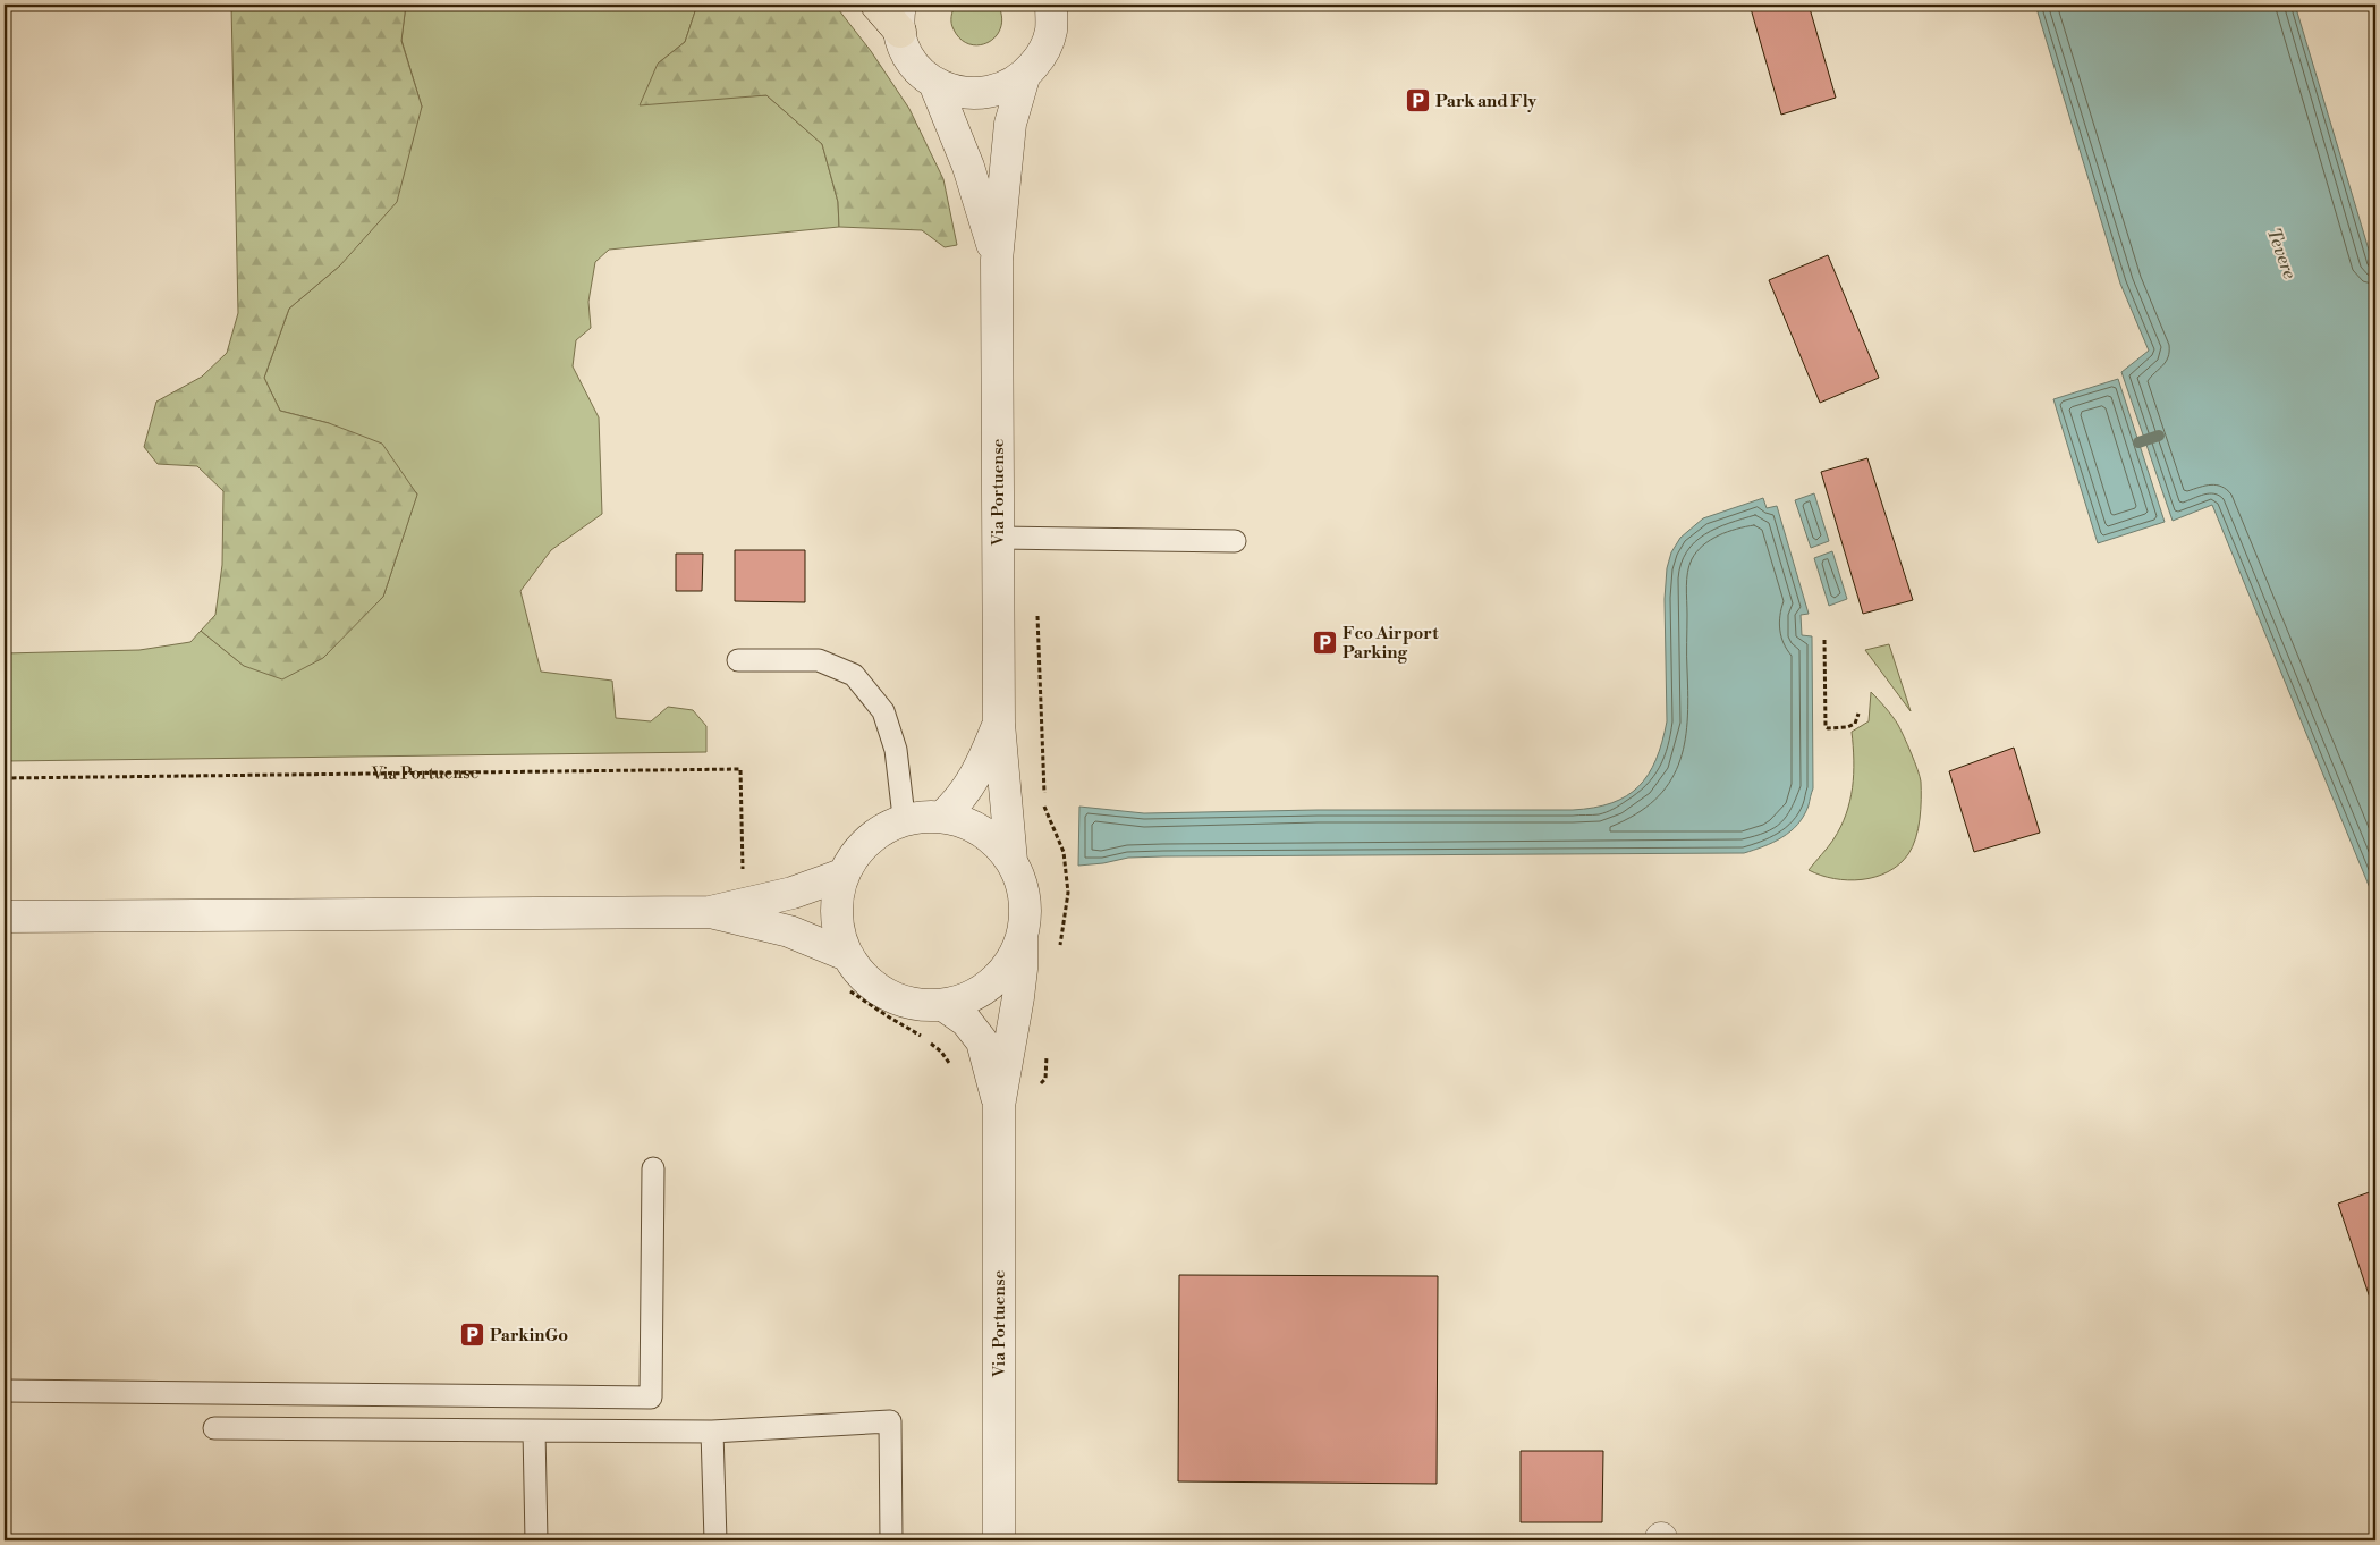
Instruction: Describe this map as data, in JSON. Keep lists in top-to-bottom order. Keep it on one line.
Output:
{"streets":{"street":["Via Portuense"]},"water":["Tevere"],"places":{"parking":["Park and Fly","Fco Airport Parking","ParkinGo"]}}
